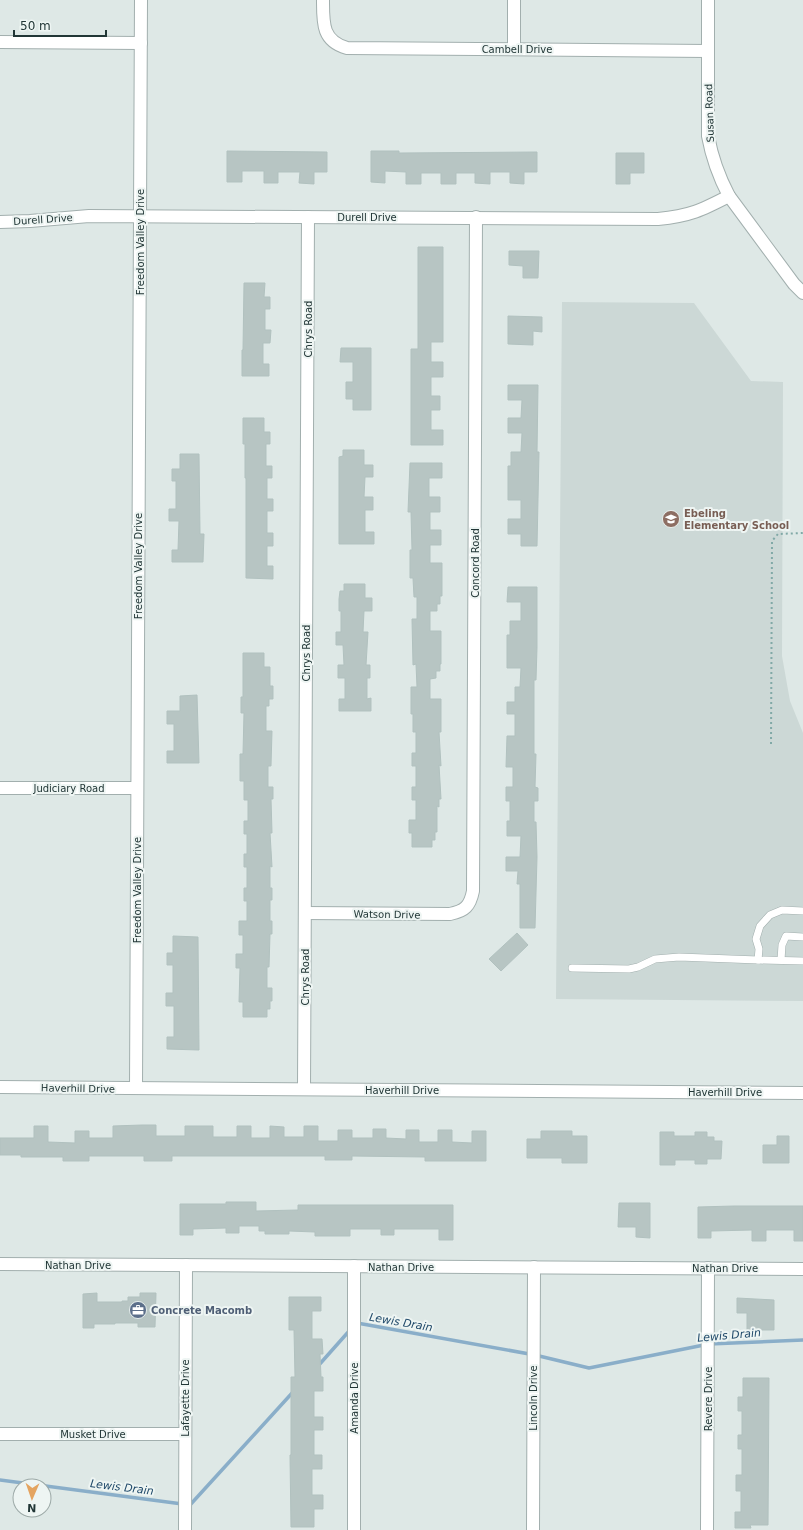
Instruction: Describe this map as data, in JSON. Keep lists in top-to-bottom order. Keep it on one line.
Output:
{"streets":{"street":["Cambell Drive","Susan Road","Durell Drive","Freedom Valley Drive","Chrys Road","Concord Road","Judiciary Road","Watson Drive","Haverhill Drive","Nathan Drive","Lafayette Drive","Amanda Drive","Lincoln Drive","Revere Drive","Musket Drive"]},"crossings":[["Cambell Drive","Susan Road"],["Susan Road","Durell Drive"],["Durell Drive","Freedom Valley Drive"],["Durell Drive","Chrys Road"],["Durell Drive","Concord Road"],["Freedom Valley Drive","Judiciary Road"],["Freedom Valley Drive","Haverhill Drive"],["Chrys Road","Watson Drive"],["Chrys Road","Haverhill Drive"],["Concord Road","Watson Drive"],["Nathan Drive","Lafayette Drive"],["Nathan Drive","Amanda Drive"],["Nathan Drive","Lincoln Drive"],["Nathan Drive","Revere Drive"],["Lafayette Drive","Musket Drive"]],"water":["Lewis Drain"],"places":{"school or university":["Ebeling Elementary School"],"office":["Concrete Macomb"]},"scale_bar":"50 m","north":"bottom"}
